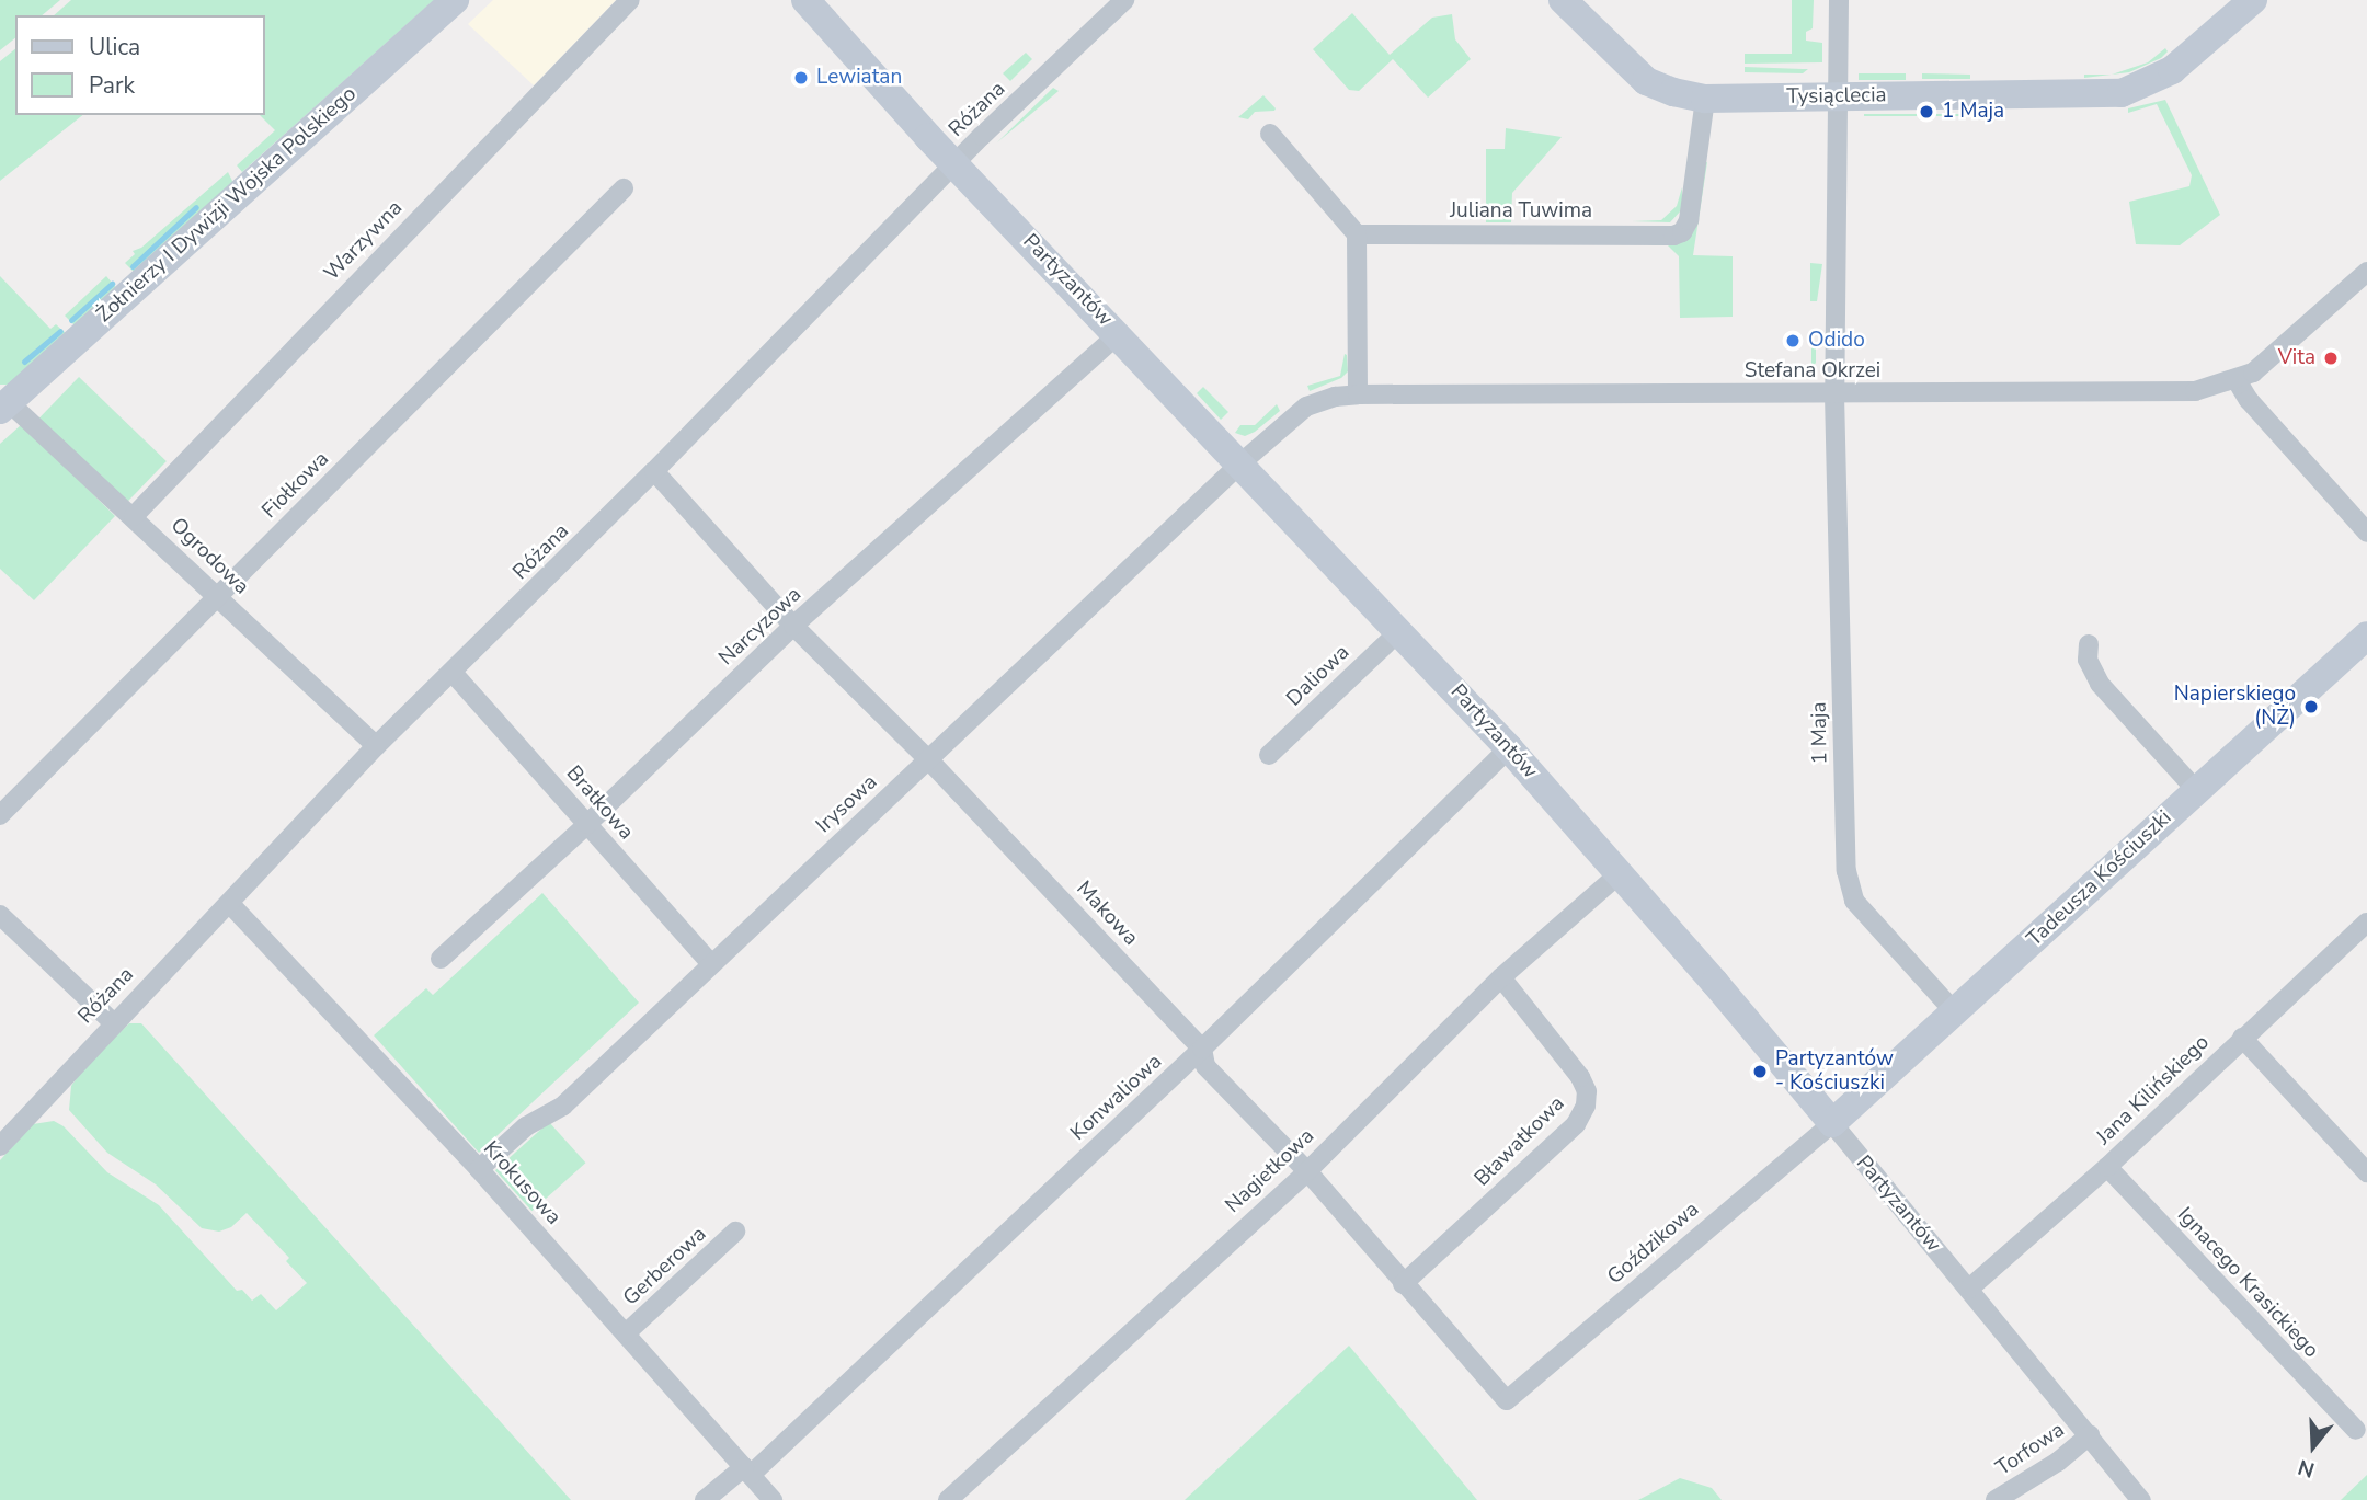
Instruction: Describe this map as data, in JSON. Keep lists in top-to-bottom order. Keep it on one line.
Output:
{"streets":{"street":["Tysiąclecia","Różana","Żołnierzy I Dywizji Wojska Polskiego","Juliana Tuwima","Warzywna","Partyzantów","Stefana Okrzei","Fiołkowa","Ogrodowa","Narcyzowa","Daliowa","1 Maja","Bratkowa","Irysowa","Tadeusza Kościuszki","Makowa","Jana Kilińskiego","Konwaliowa","Bławatkowa","Nagietkowa","Krokusowa","Goździkowa","Gerberowa","Ignacego Krasickiego","Torfowa"]},"crossings":[["Tysiąclecia","Juliana Tuwima"],["Tysiąclecia","1 Maja"],["Różana","Partyzantów"],["Różana","Ogrodowa"],["Różana","Bratkowa"],["Różana","Makowa"],["Różana","Krokusowa"],["Żołnierzy I Dywizji Wojska Polskiego","Ogrodowa"],["Warzywna","Ogrodowa"],["Partyzantów","Stefana Okrzei"],["Partyzantów","Narcyzowa"],["Partyzantów","Daliowa"],["Partyzantów","Irysowa"],["Partyzantów","Tadeusza Kościuszki"],["Partyzantów","Jana Kilińskiego"],["Partyzantów","Konwaliowa"],["Partyzantów","Nagietkowa"],["Partyzantów","Goździkowa"],["Partyzantów","Torfowa"],["Stefana Okrzei","1 Maja"],["Stefana Okrzei","Irysowa"],["Fiołkowa","Ogrodowa"],["Narcyzowa","Bratkowa"],["Narcyzowa","Makowa"],["1 Maja","Tadeusza Kościuszki"],["Bratkowa","Irysowa"],["Irysowa","Makowa"],["Irysowa","Krokusowa"],["Tadeusza Kościuszki","Goździkowa"],["Makowa","Konwaliowa"],["Makowa","Bławatkowa"],["Makowa","Nagietkowa"],["Makowa","Goździkowa"],["Jana Kilińskiego","Ignacego Krasickiego"],["Konwaliowa","Krokusowa"],["Bławatkowa","Nagietkowa"],["Krokusowa","Gerberowa"]],"places":["Lewiatan","1 Maja","Odido","Vita","Napierskiego (NŻ)","Partyzantów - Kościuszki"],"legend":["Ulica","Park"],"north":"bottom"}
